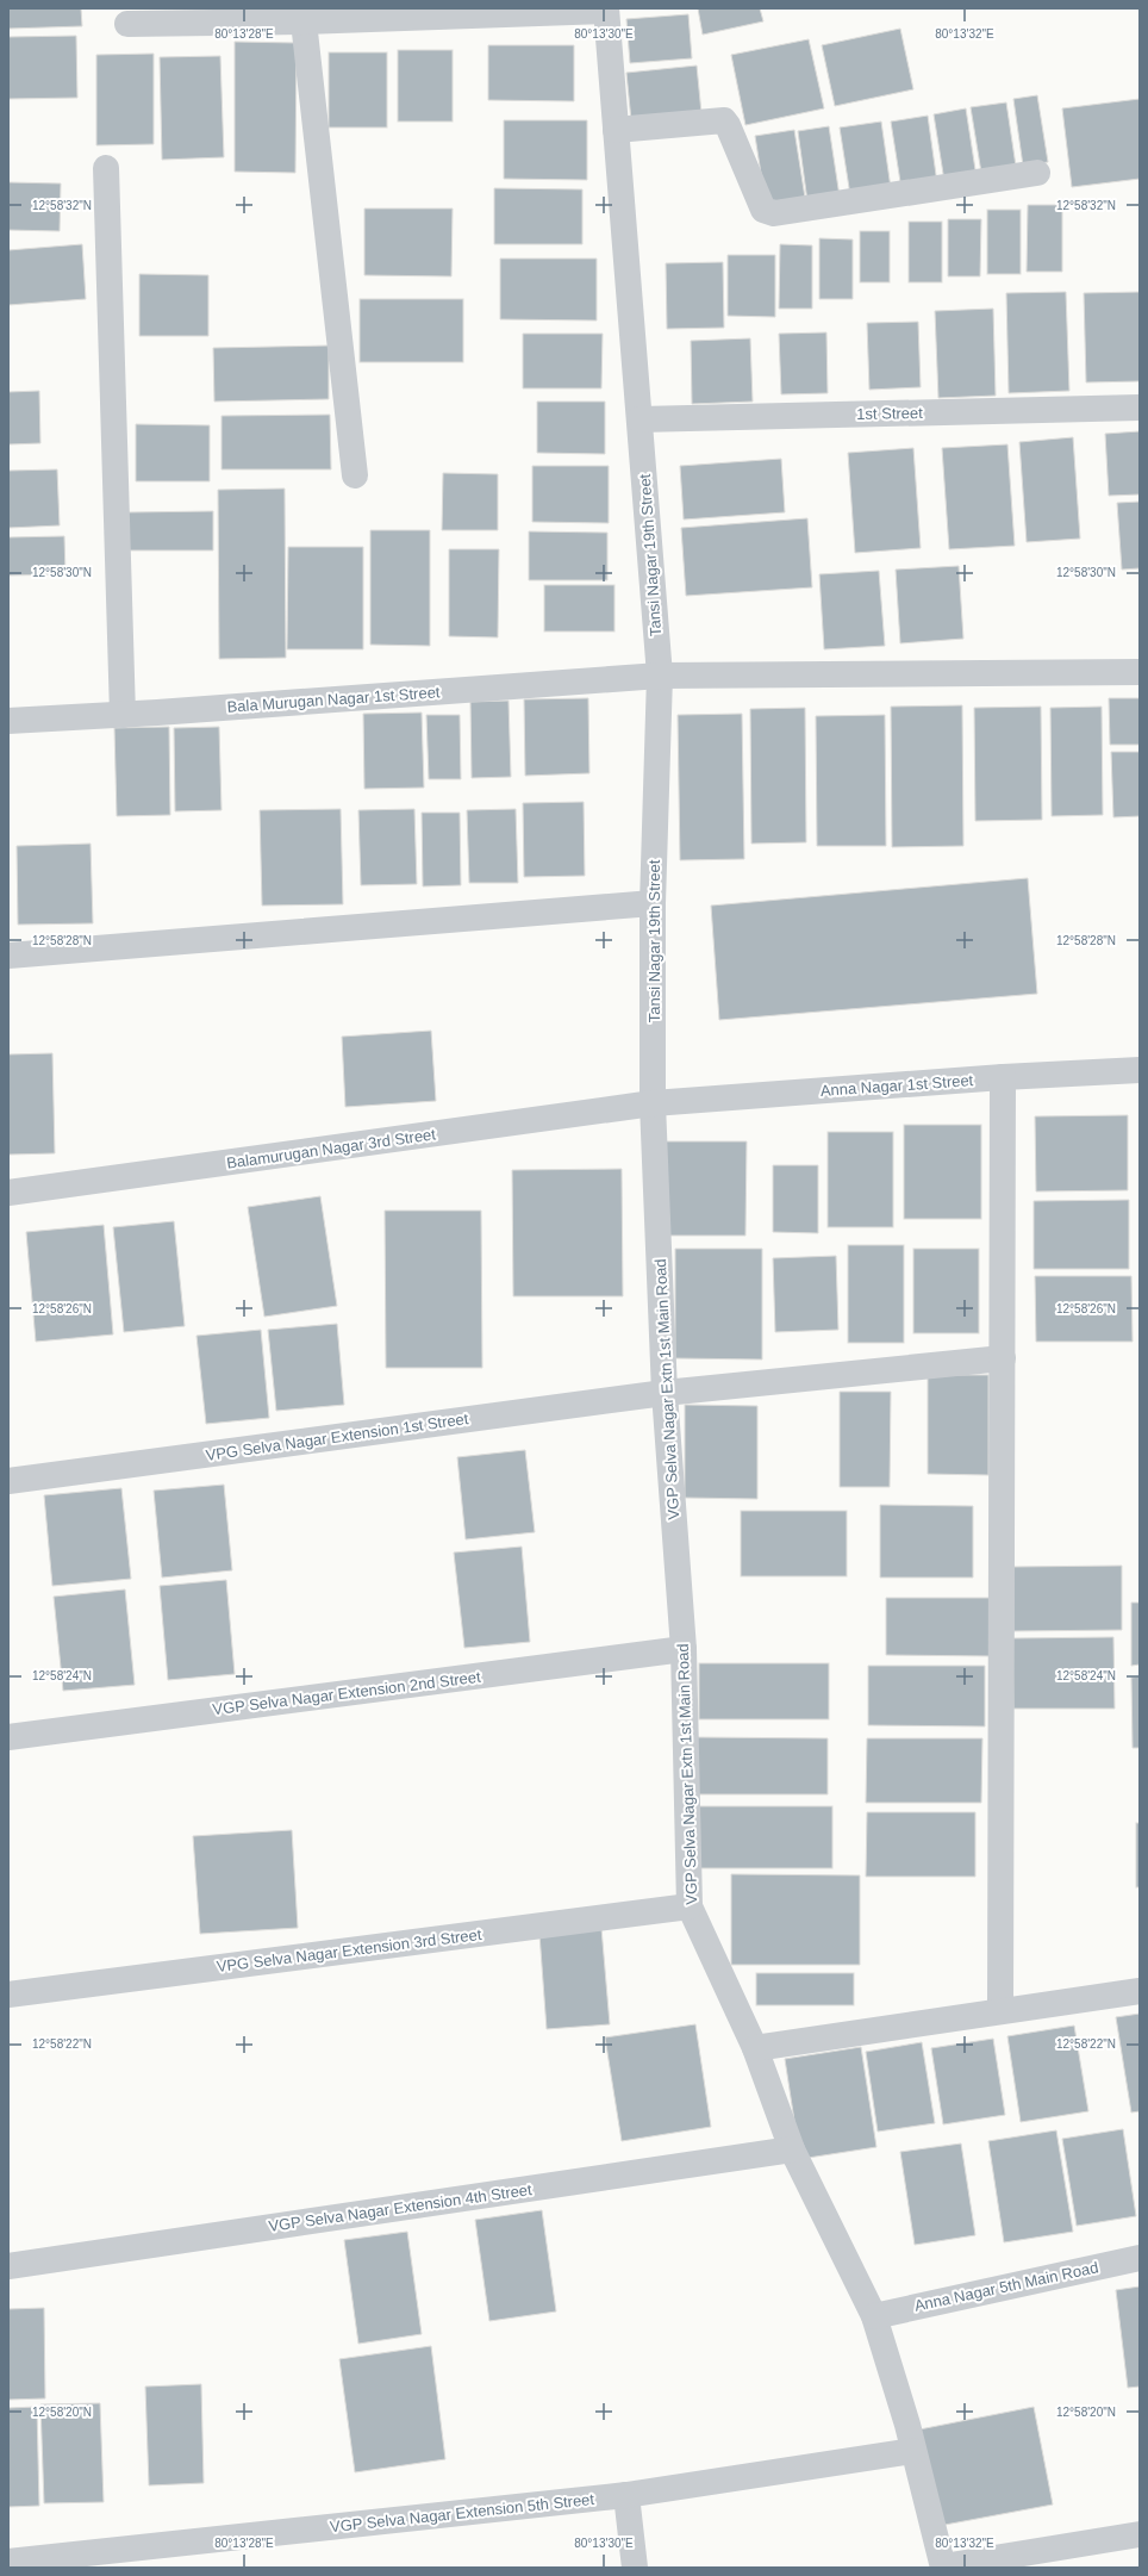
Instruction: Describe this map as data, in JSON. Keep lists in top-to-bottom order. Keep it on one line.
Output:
{"streets":{"street":["1st Street","Tansi Nagar 19th Street","Bala Murugan Nagar 1st Street","Anna Nagar 1st Street","Balamurugan Nagar 3rd Street","VGP Selva Nagar Extn 1st Main Road","VPG Selva Nagar Extension 1st Street","VGP Selva Nagar Extension 2nd Street","VPG Selva Nagar Extension 3rd Street","VGP Selva Nagar Extension 4th Street","Anna Nagar 5th Main Road","VGP Selva Nagar Extension 5th Street"]},"crossings":[["1st Street","Tansi Nagar 19th Street"],["Tansi Nagar 19th Street","Bala Murugan Nagar 1st Street"],["Tansi Nagar 19th Street","Anna Nagar 1st Street"],["Tansi Nagar 19th Street","Balamurugan Nagar 3rd Street"],["Tansi Nagar 19th Street","VGP Selva Nagar Extn 1st Main Road"],["Anna Nagar 1st Street","Balamurugan Nagar 3rd Street"],["Anna Nagar 1st Street","VGP Selva Nagar Extn 1st Main Road"],["Balamurugan Nagar 3rd Street","VGP Selva Nagar Extn 1st Main Road"],["VGP Selva Nagar Extn 1st Main Road","VPG Selva Nagar Extension 1st Street"],["VGP Selva Nagar Extn 1st Main Road","VGP Selva Nagar Extension 2nd Street"],["VGP Selva Nagar Extn 1st Main Road","VPG Selva Nagar Extension 3rd Street"],["VGP Selva Nagar Extn 1st Main Road","VGP Selva Nagar Extension 4th Street"],["VGP Selva Nagar Extn 1st Main Road","Anna Nagar 5th Main Road"],["VGP Selva Nagar Extn 1st Main Road","VGP Selva Nagar Extension 5th Street"]],"coordinates":["80°13'28\"E","80°13'30\"E","80°13'32\"E","12°58'32\"N","12°58'30\"N","12°58'28\"N","12°58'26\"N","12°58'24\"N","12°58'22\"N","12°58'20\"N"]}
